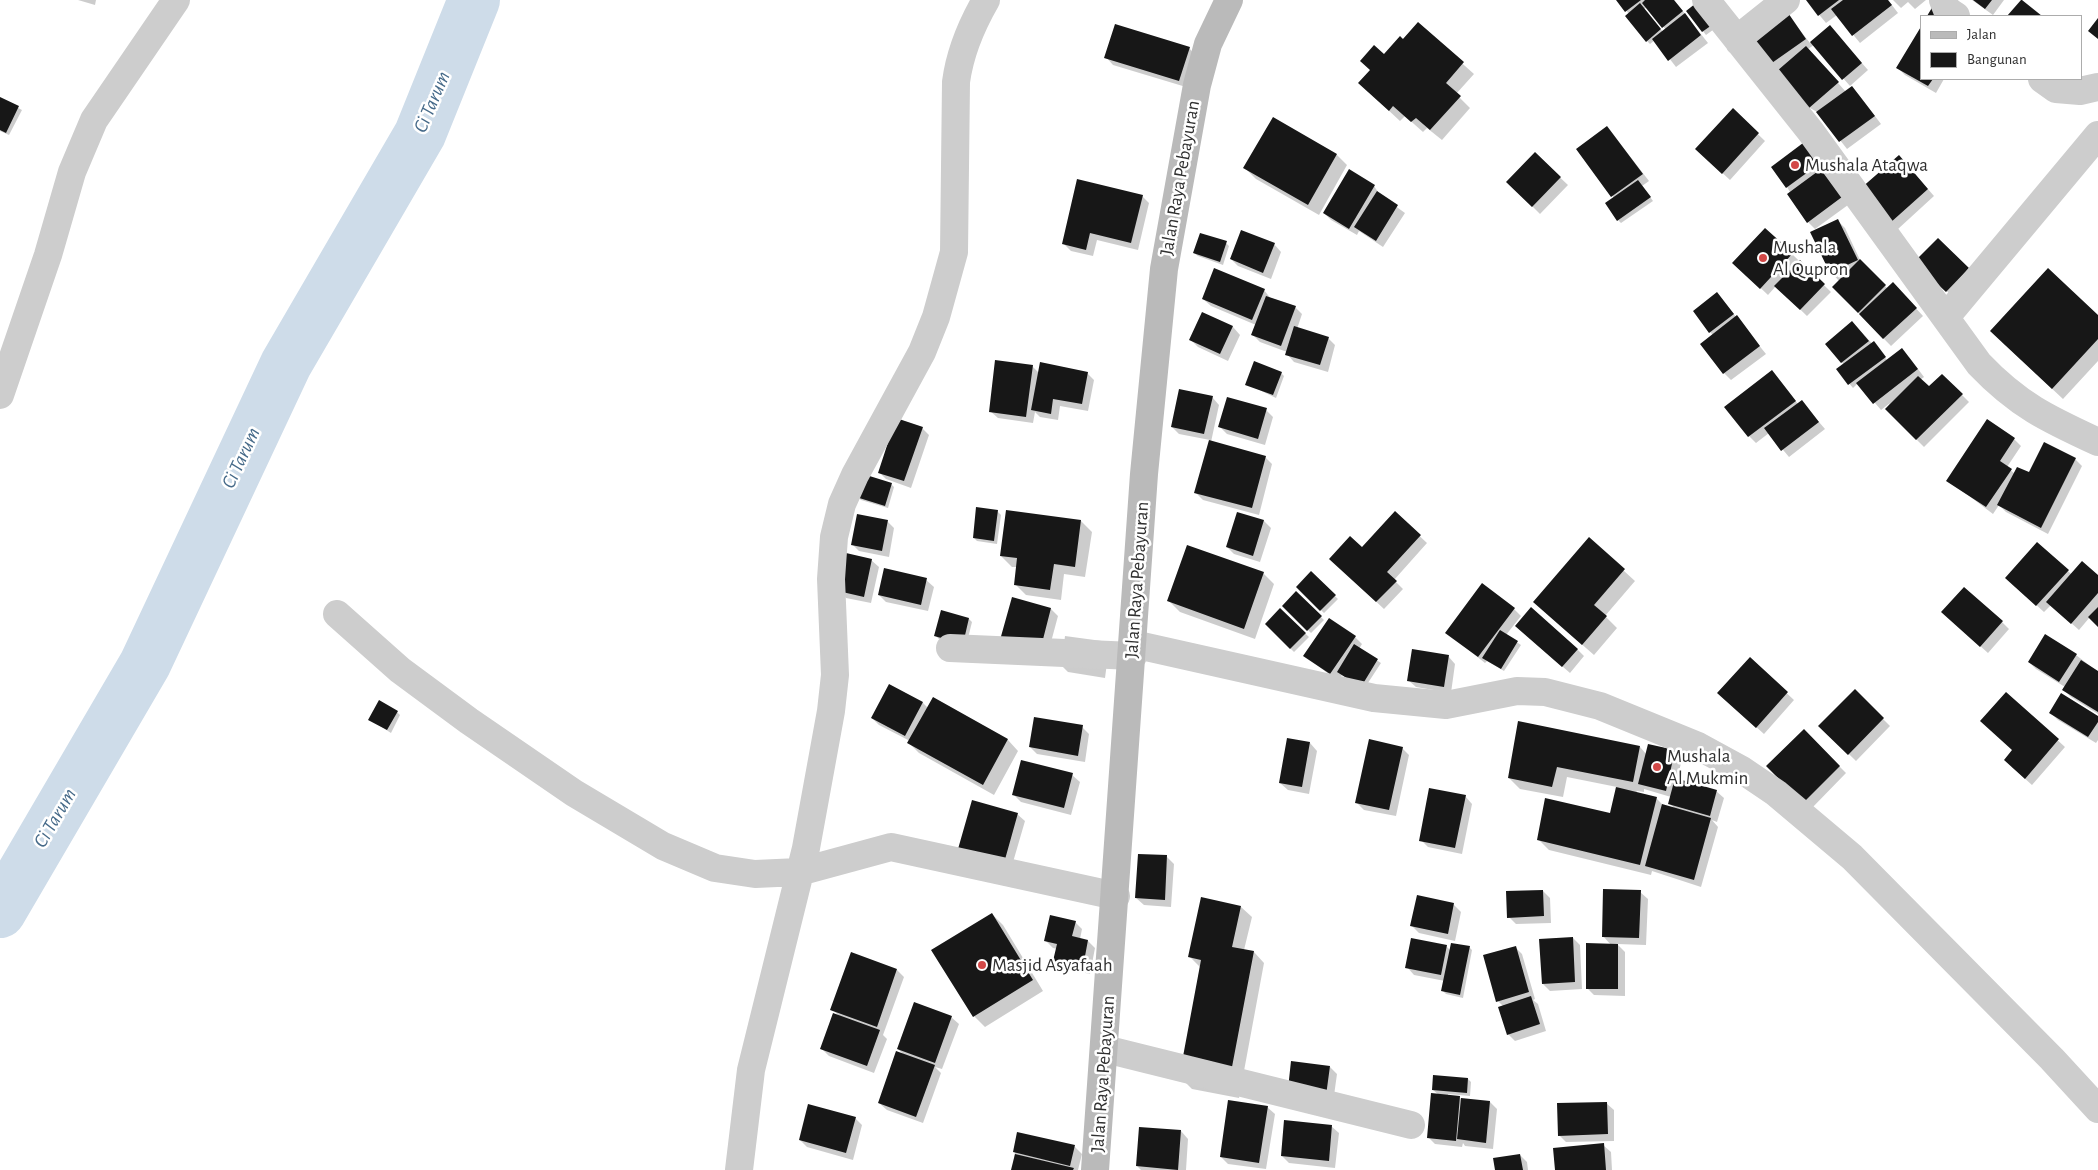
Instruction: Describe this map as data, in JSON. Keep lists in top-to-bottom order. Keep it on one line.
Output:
{"streets":{"main road":["Jalan Raya Pebayuran"]},"water":["Ci Tarum"],"places":["Mushala Ataqwa","Mushala Al Qupron","Mushala Al Mukmin","Masjid Asyafaah"],"legend":["Jalan","Bangunan"]}
